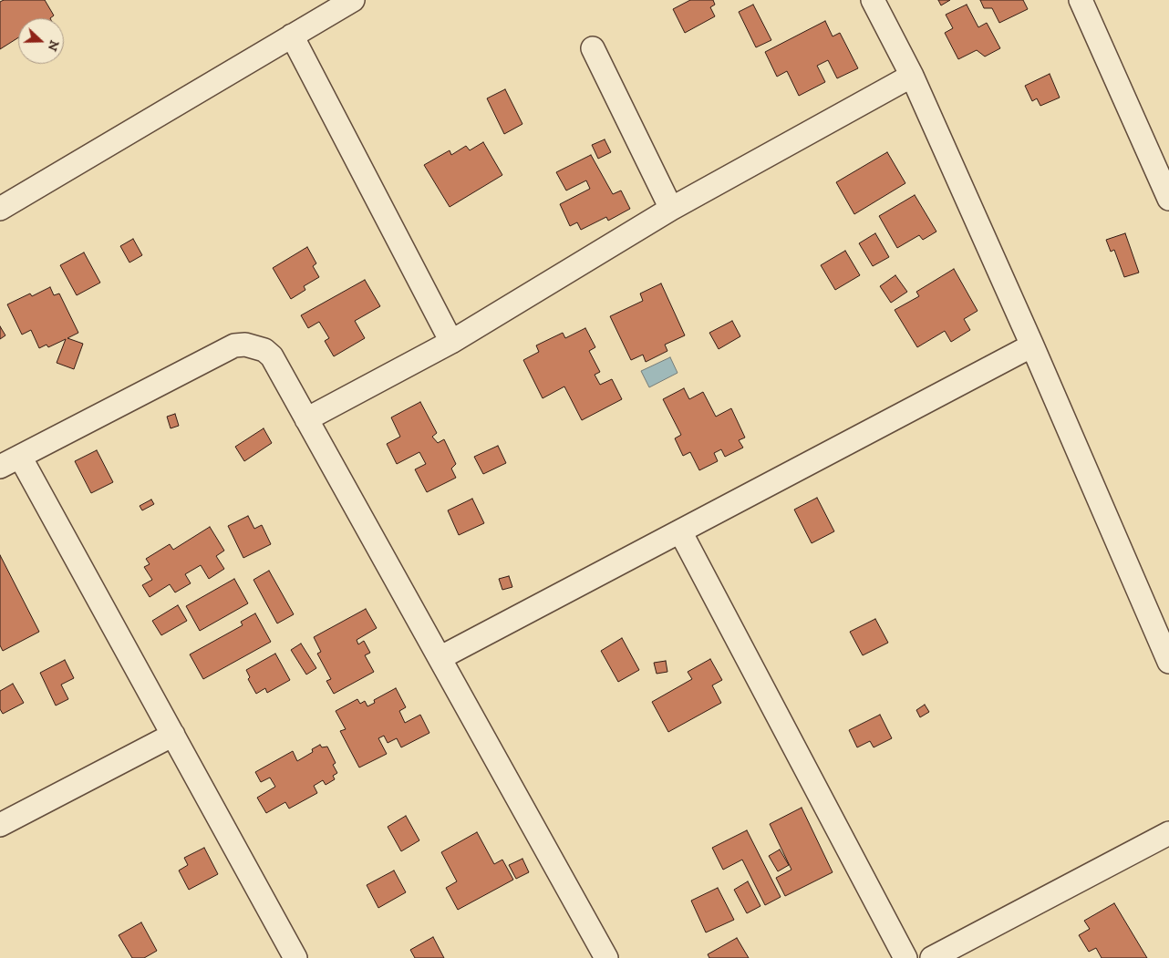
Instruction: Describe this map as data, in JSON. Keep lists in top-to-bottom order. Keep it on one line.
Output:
{"north":"right"}
